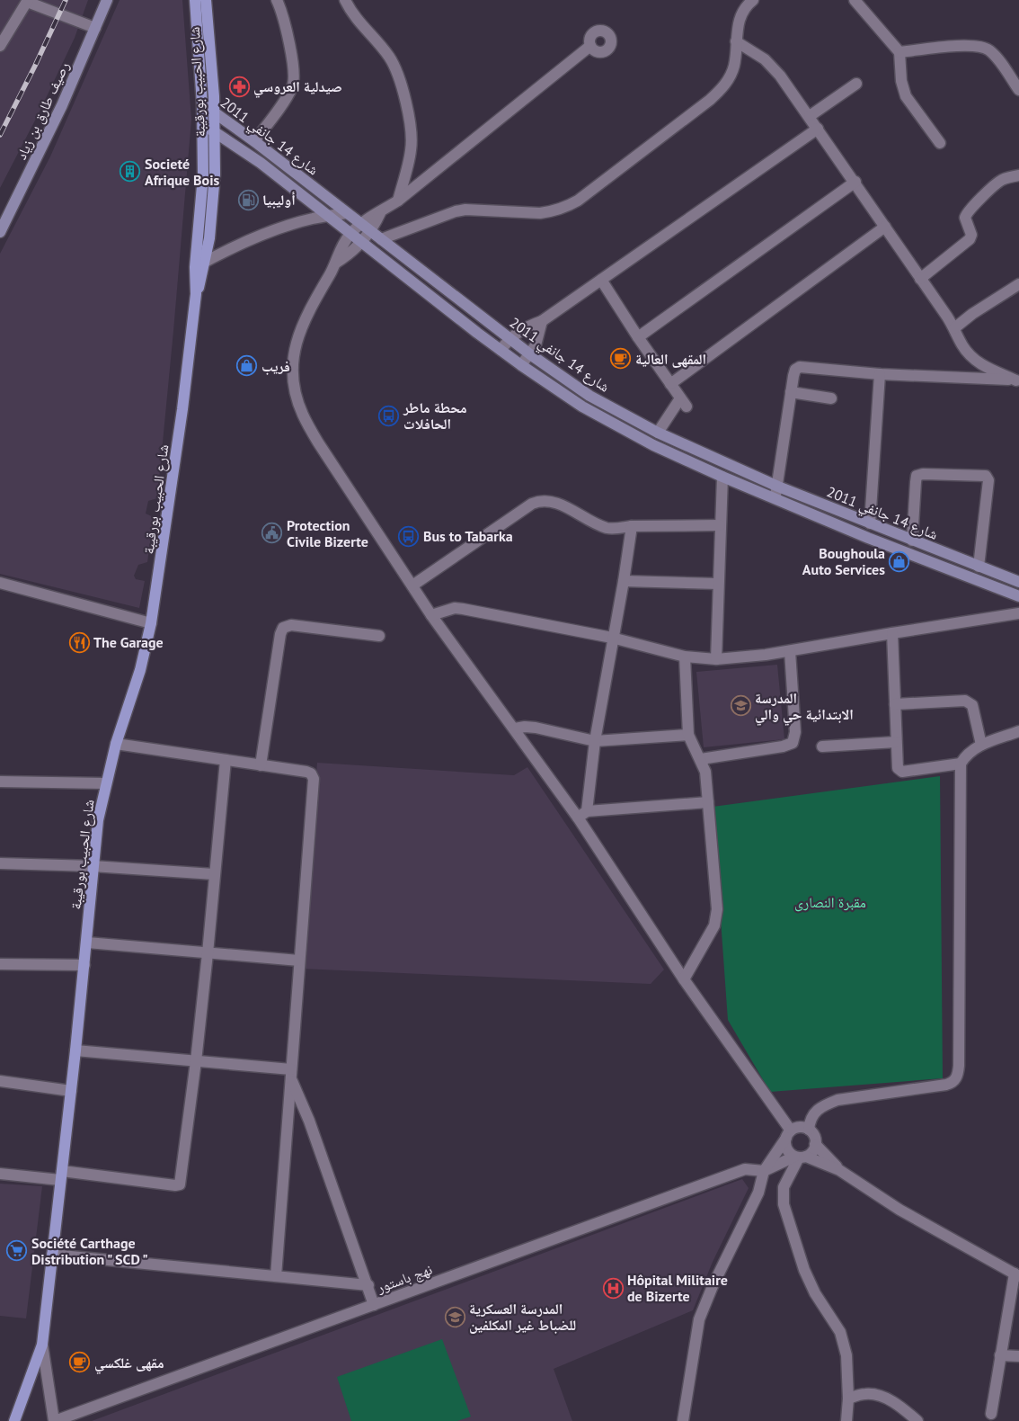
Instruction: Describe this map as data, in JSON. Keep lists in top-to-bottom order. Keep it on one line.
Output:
{"streets":{"main road":["شارع الحبيب بورقيبة","رصيف طارق بن زياد","شارع 14 جانفي 2011"],"street":["نهج باستور"]},"crossings":[["شارع الحبيب بورقيبة","شارع 14 جانفي 2011"]],"parks":["مقبرة النصارى"],"places":{"pharmacy":["صيدلية العروسي"],"building":["Societé Afrique Bois"],"fuel station":["أوليبيا"],"cafe":["المقهى العالية","مقهى غلكسي"],"shop":["فريب","Boughoula Auto Services"],"bus stop":["محطة ماطر الحافلات","Bus to Tabarka"],"public building":["Protection Civile Bizerte"],"restaurant":["The Garage"],"school or university":["المدرسة الابتدائية حي والي","المدرسة العسكرية للضباط غير المكلفين"],"supermarket":["Société Carthage Distribution \" SCD \""],"hospital":["Hôpital Militaire de Bizerte"]}}
